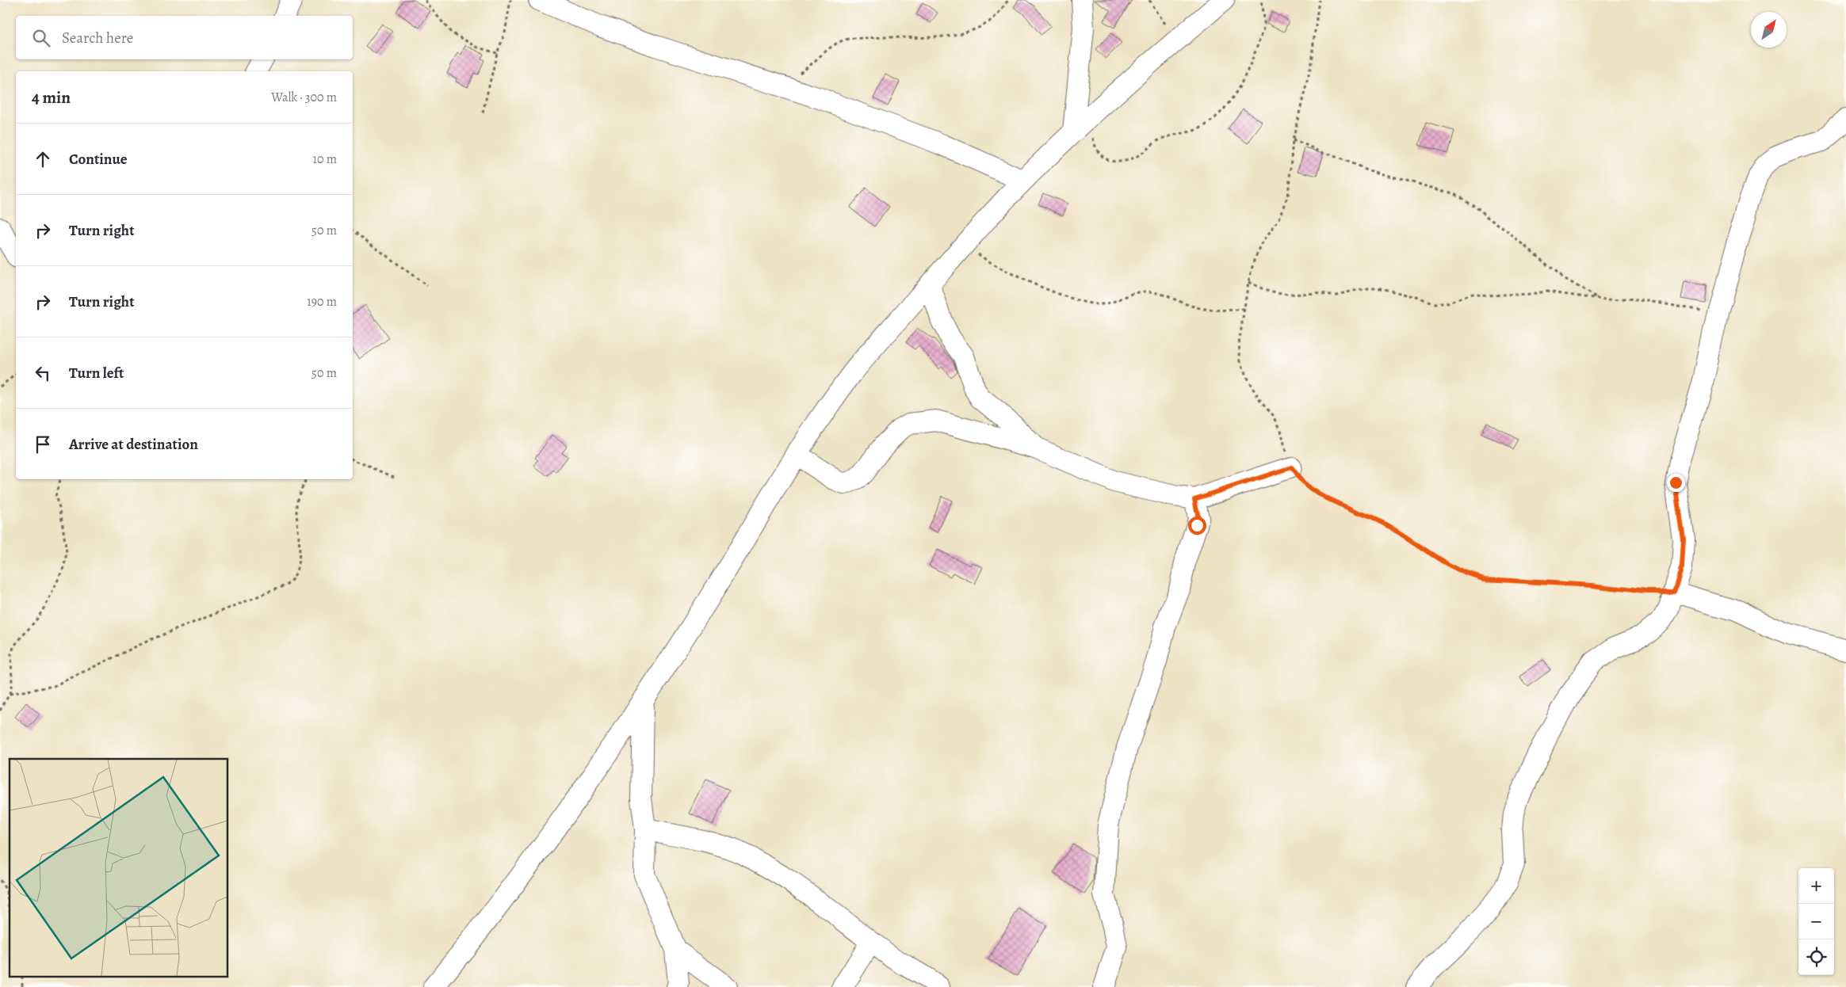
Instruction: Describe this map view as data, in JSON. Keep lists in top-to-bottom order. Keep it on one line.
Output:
{"north":"top right","page":{"search":"Search here","heading":["4 min","Walk · 300 m"],"list":[["Continue","10 m"],["Turn right","50 m"],["Turn right","190 m"],["Turn left","50 m"],"Arrive at destination"],"map_buttons":["+","−"]}}
